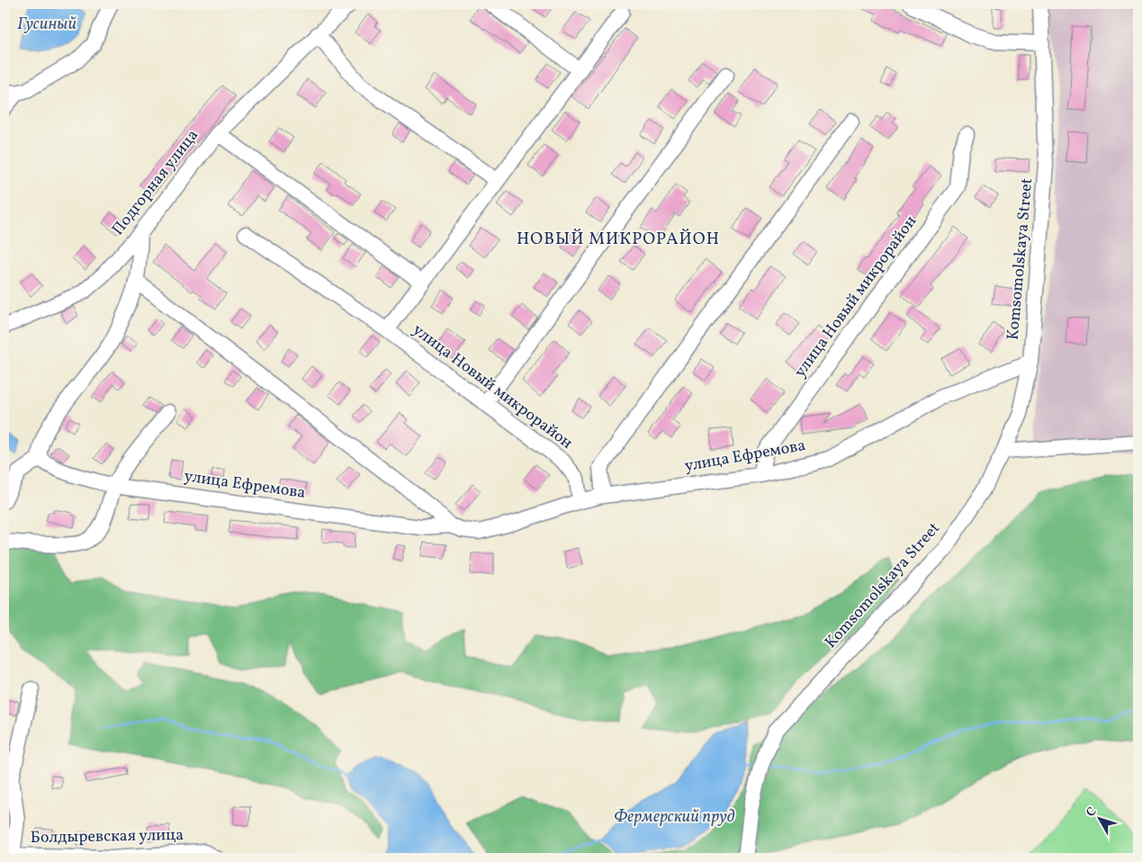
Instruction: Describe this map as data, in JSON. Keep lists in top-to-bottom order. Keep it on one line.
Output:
{"streets":{"street":["Подгорная улица","Komsomolskaya Street","улица Новый микрорайон","улица Ефремова","Болдыревская улица"]},"crossings":[["Komsomolskaya Street","улица Ефремова"],["улица Новый микрорайон","улица Ефремова"]],"districts":["НОВЫЙ МИКРОРАЙОН"],"water":["Гусиный","Фермерский пруд"],"north":"top left"}
